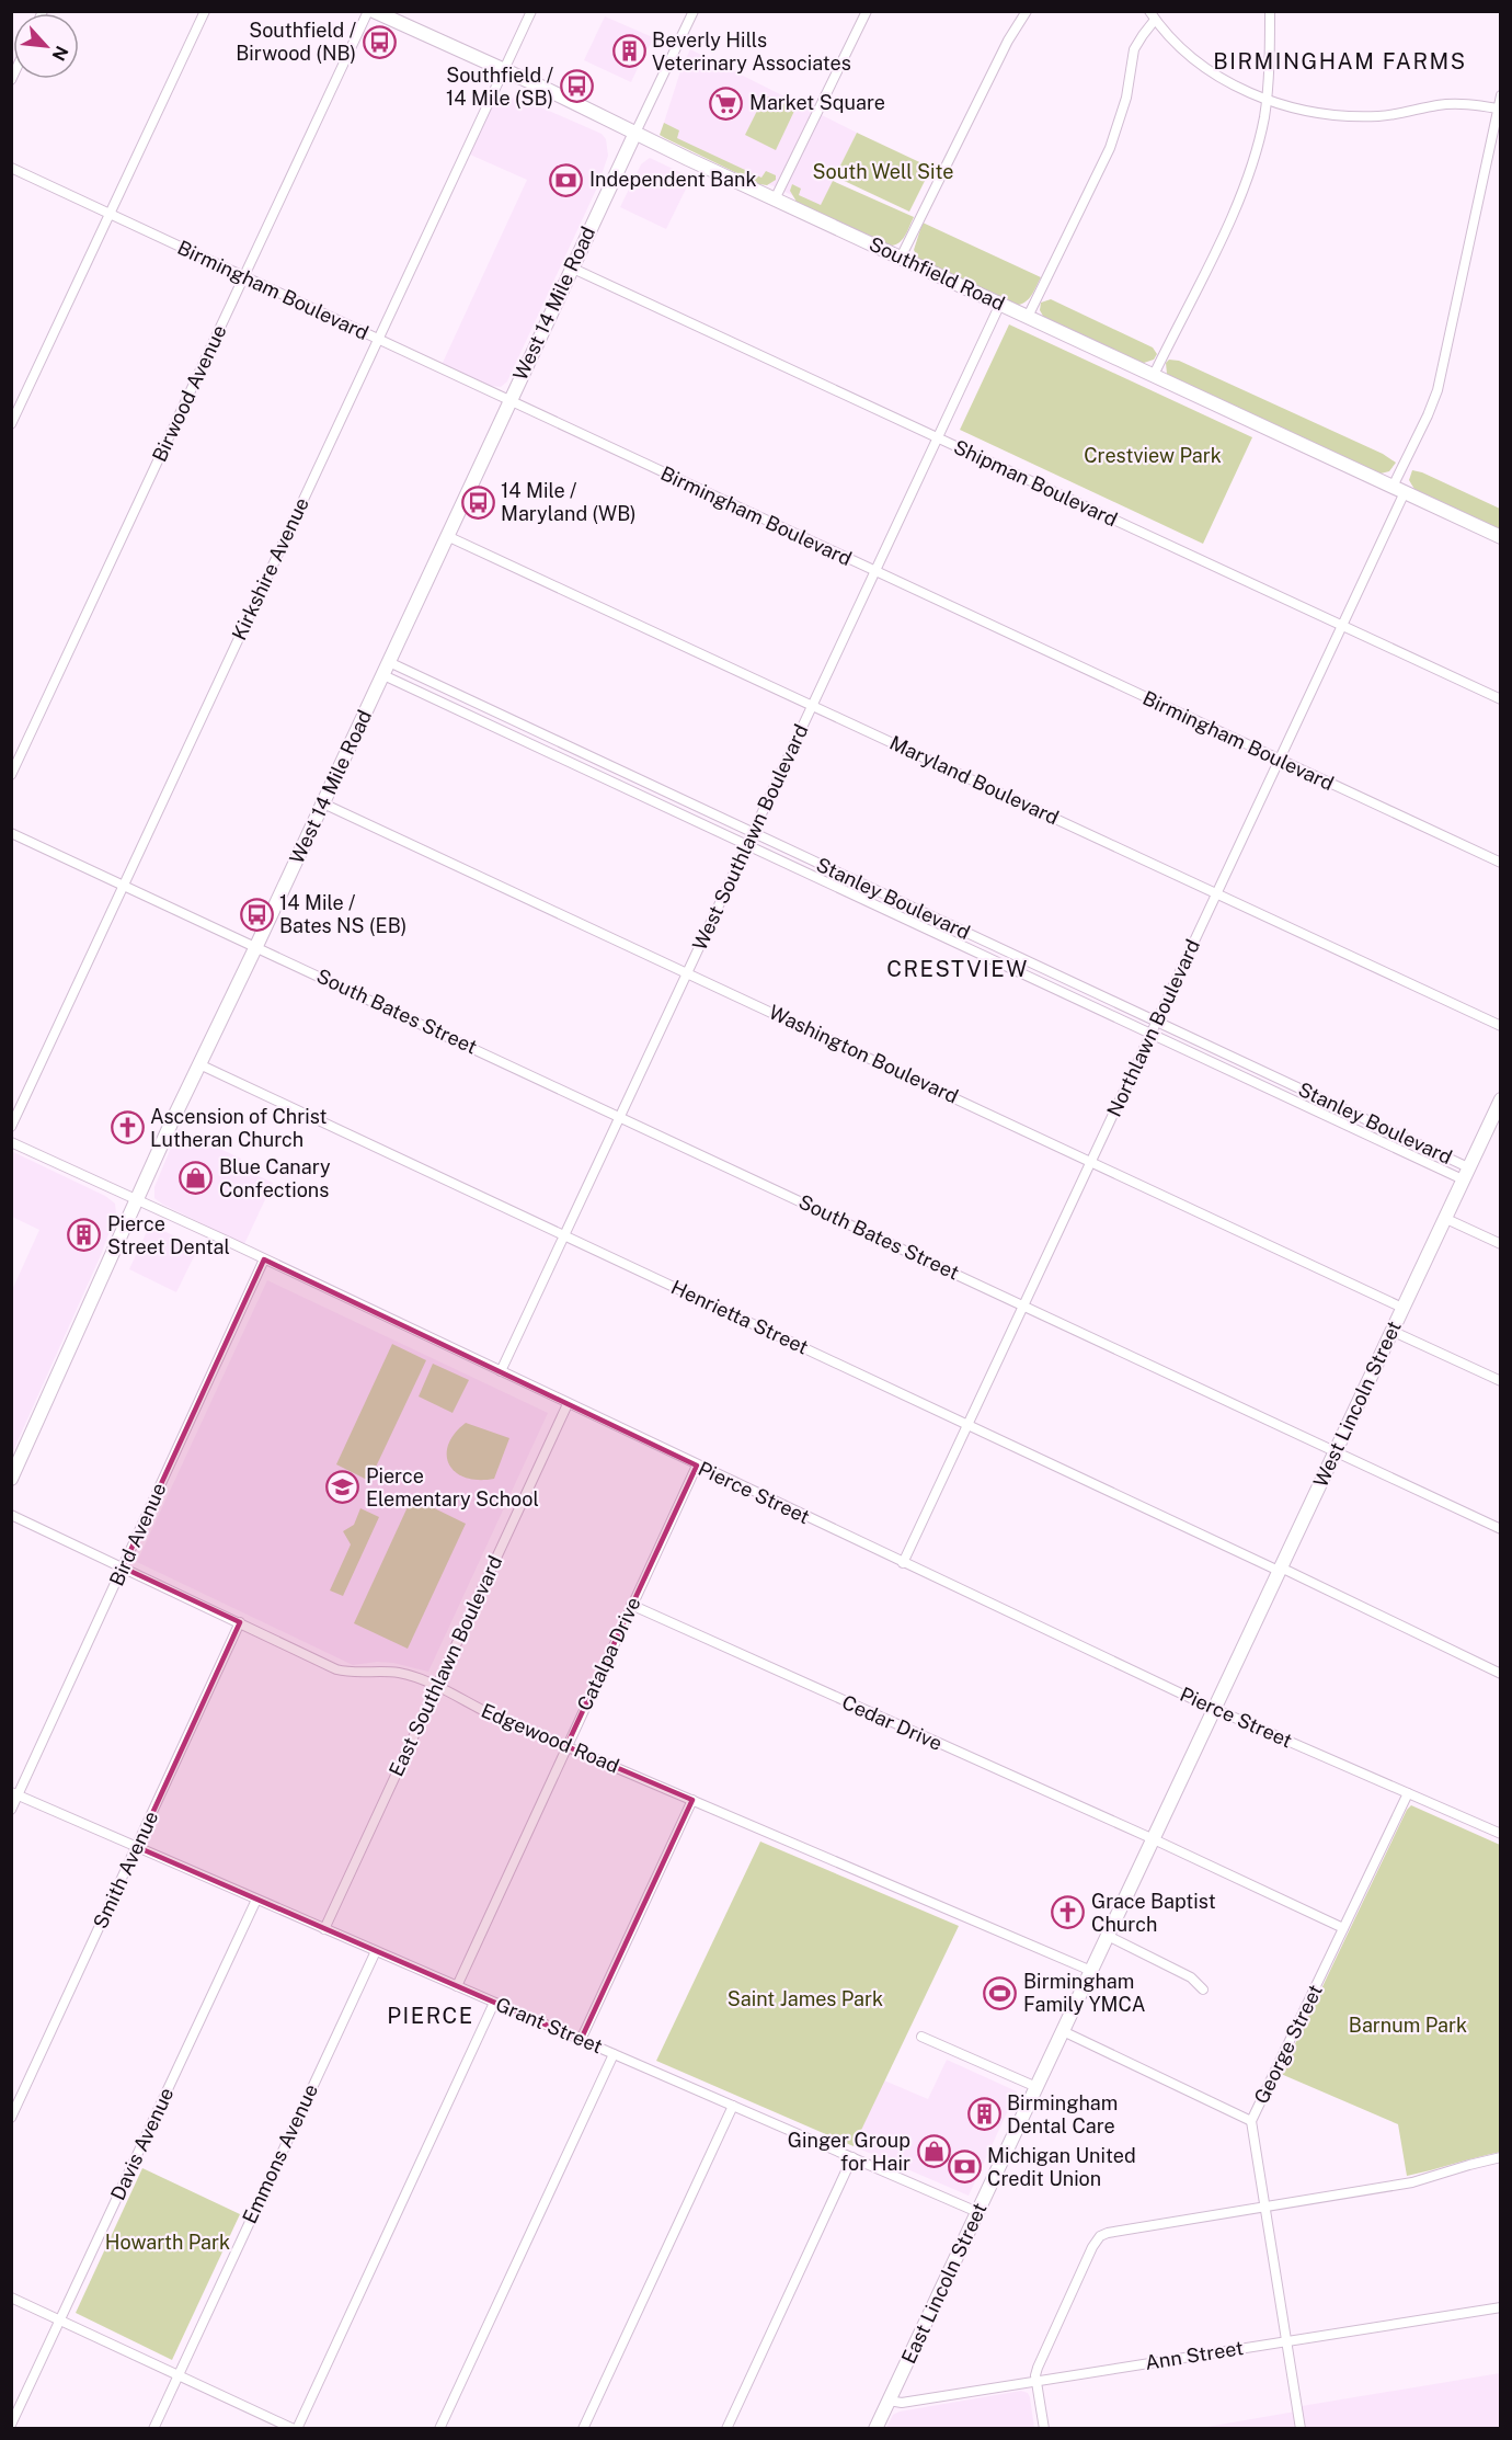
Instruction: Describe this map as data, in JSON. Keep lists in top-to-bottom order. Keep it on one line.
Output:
{"streets":{"main road":["Southfield Road","West 14 Mile Road","West Lincoln Street","East Lincoln Street"],"street":["Birmingham Boulevard","Birwood Avenue","Shipman Boulevard","Kirkshire Avenue","Maryland Boulevard","West Southlawn Boulevard","Stanley Boulevard","South Bates Street","Northlawn Boulevard","Washington Boulevard","Henrietta Street","Pierce Street","Bird Avenue","Catalpa Drive","East Southlawn Boulevard","Cedar Drive","Edgewood Road","Smith Avenue","Grant Street","George Street","Davis Avenue","Emmons Avenue","Ann Street"]},"crossings":[["Southfield Road","West 14 Mile Road"],["Southfield Road","Kirkshire Avenue"],["Southfield Road","West Southlawn Boulevard"],["Southfield Road","Northlawn Boulevard"],["Birmingham Boulevard","West 14 Mile Road"],["Birmingham Boulevard","Birwood Avenue"],["Birmingham Boulevard","Kirkshire Avenue"],["Birmingham Boulevard","West Southlawn Boulevard"],["Birmingham Boulevard","Northlawn Boulevard"],["West 14 Mile Road","Shipman Boulevard"],["West 14 Mile Road","Maryland Boulevard"],["West 14 Mile Road","Stanley Boulevard"],["West 14 Mile Road","South Bates Street"],["West 14 Mile Road","Washington Boulevard"],["West 14 Mile Road","Henrietta Street"],["West 14 Mile Road","Pierce Street"],["Shipman Boulevard","West Southlawn Boulevard"],["Shipman Boulevard","Northlawn Boulevard"],["Kirkshire Avenue","South Bates Street"],["Maryland Boulevard","West Southlawn Boulevard"],["Maryland Boulevard","Northlawn Boulevard"],["West Southlawn Boulevard","Stanley Boulevard"],["West Southlawn Boulevard","South Bates Street"],["West Southlawn Boulevard","Washington Boulevard"],["West Southlawn Boulevard","Henrietta Street"],["West Southlawn Boulevard","Pierce Street"],["Stanley Boulevard","Northlawn Boulevard"],["Stanley Boulevard","West Lincoln Street"],["South Bates Street","Northlawn Boulevard"],["South Bates Street","West Lincoln Street"],["Northlawn Boulevard","Washington Boulevard"],["Northlawn Boulevard","Henrietta Street"],["Northlawn Boulevard","Pierce Street"],["Washington Boulevard","West Lincoln Street"],["Henrietta Street","West Lincoln Street"],["West Lincoln Street","Pierce Street"],["West Lincoln Street","East Lincoln Street"],["Pierce Street","Bird Avenue"],["Pierce Street","Catalpa Drive"],["Pierce Street","East Southlawn Boulevard"],["Pierce Street","George Street"],["Pierce Street","East Lincoln Street"],["Bird Avenue","Edgewood Road"],["Bird Avenue","Grant Street"],["Catalpa Drive","Cedar Drive"],["Catalpa Drive","Edgewood Road"],["Catalpa Drive","Grant Street"],["East Southlawn Boulevard","Edgewood Road"],["East Southlawn Boulevard","Grant Street"],["Cedar Drive","George Street"],["Cedar Drive","East Lincoln Street"],["Edgewood Road","Smith Avenue"],["Edgewood Road","East Lincoln Street"],["Smith Avenue","Grant Street"],["Grant Street","Davis Avenue"],["Grant Street","Emmons Avenue"],["Grant Street","East Lincoln Street"],["George Street","Ann Street"],["East Lincoln Street","Ann Street"]],"districts":["BIRMINGHAM FARMS","CRESTVIEW","PIERCE"],"parks":["South Well Site","Crestview Park","Saint James Park","Barnum Park","Howarth Park"],"places":{"bus stop":["Southfield / Birwood (NB)","Southfield / 14 Mile (SB)","14 Mile / Maryland (WB)","14 Mile / Bates NS (EB)"],"building":["Beverly Hills Veterinary Associates","Pierce Street Dental","Birmingham Dental Care"],"supermarket":["Market Square"],"bank":["Independent Bank","Michigan United Credit Union"],"church":["Ascension of Christ Lutheran Church","Grace Baptist Church"],"shop":["Blue Canary Confections","Ginger Group for Hair"],"school or university":["Pierce Elementary School"],"sports":["Birmingham Family YMCA"]},"north":"bottom right"}
